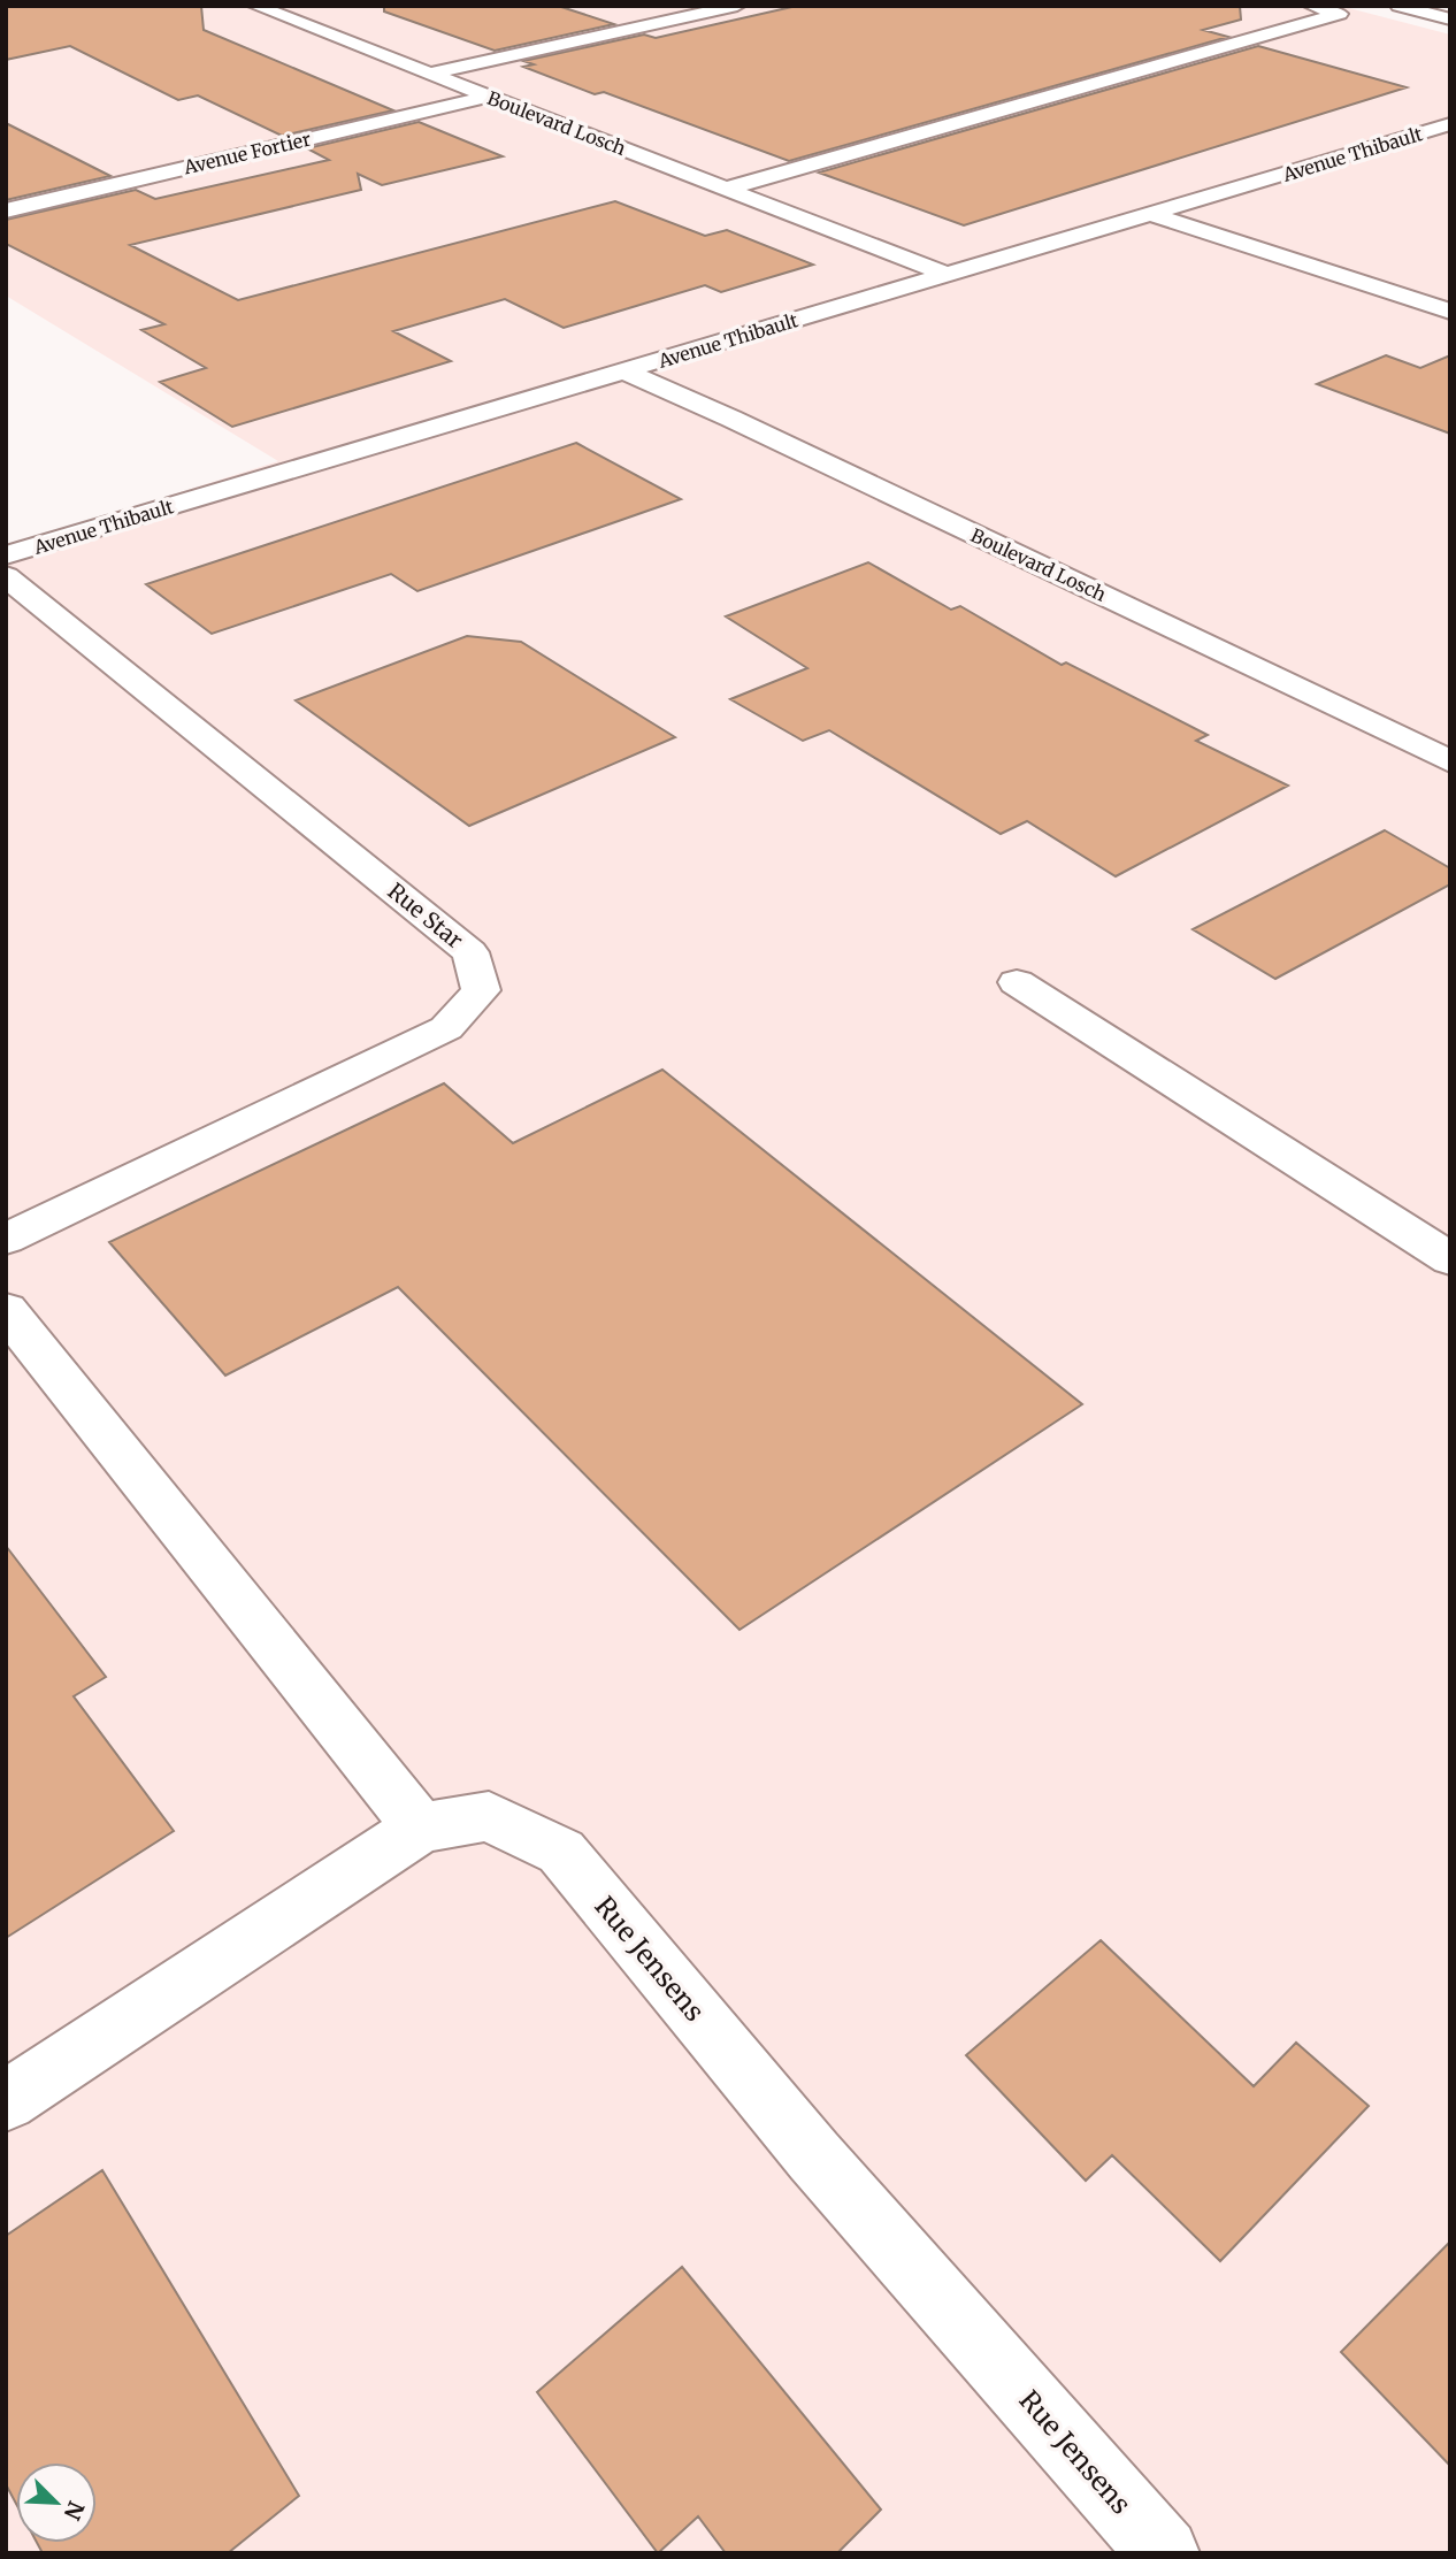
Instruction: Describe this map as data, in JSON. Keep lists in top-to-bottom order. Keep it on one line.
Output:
{"streets":{"street":["Boulevard Losch","Avenue Fortier","Avenue Thibault","Rue Star","Rue Jensens"]},"crossings":[["Boulevard Losch","Avenue Fortier"],["Boulevard Losch","Avenue Thibault"]],"north":"bottom right"}
